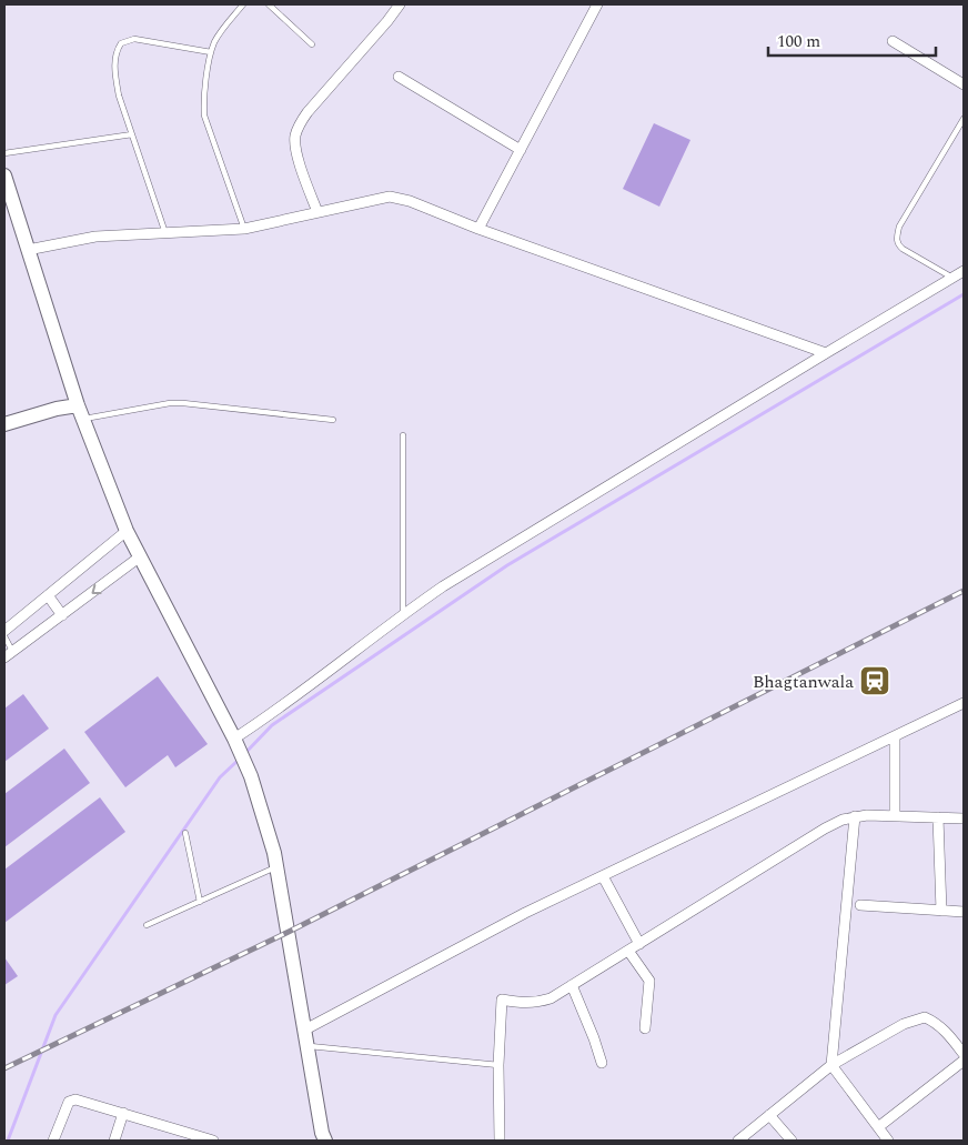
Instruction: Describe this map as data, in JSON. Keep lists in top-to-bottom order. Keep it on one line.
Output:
{"places":{"station":["Bhagtanwala"]},"scale_bar":"100 m"}
